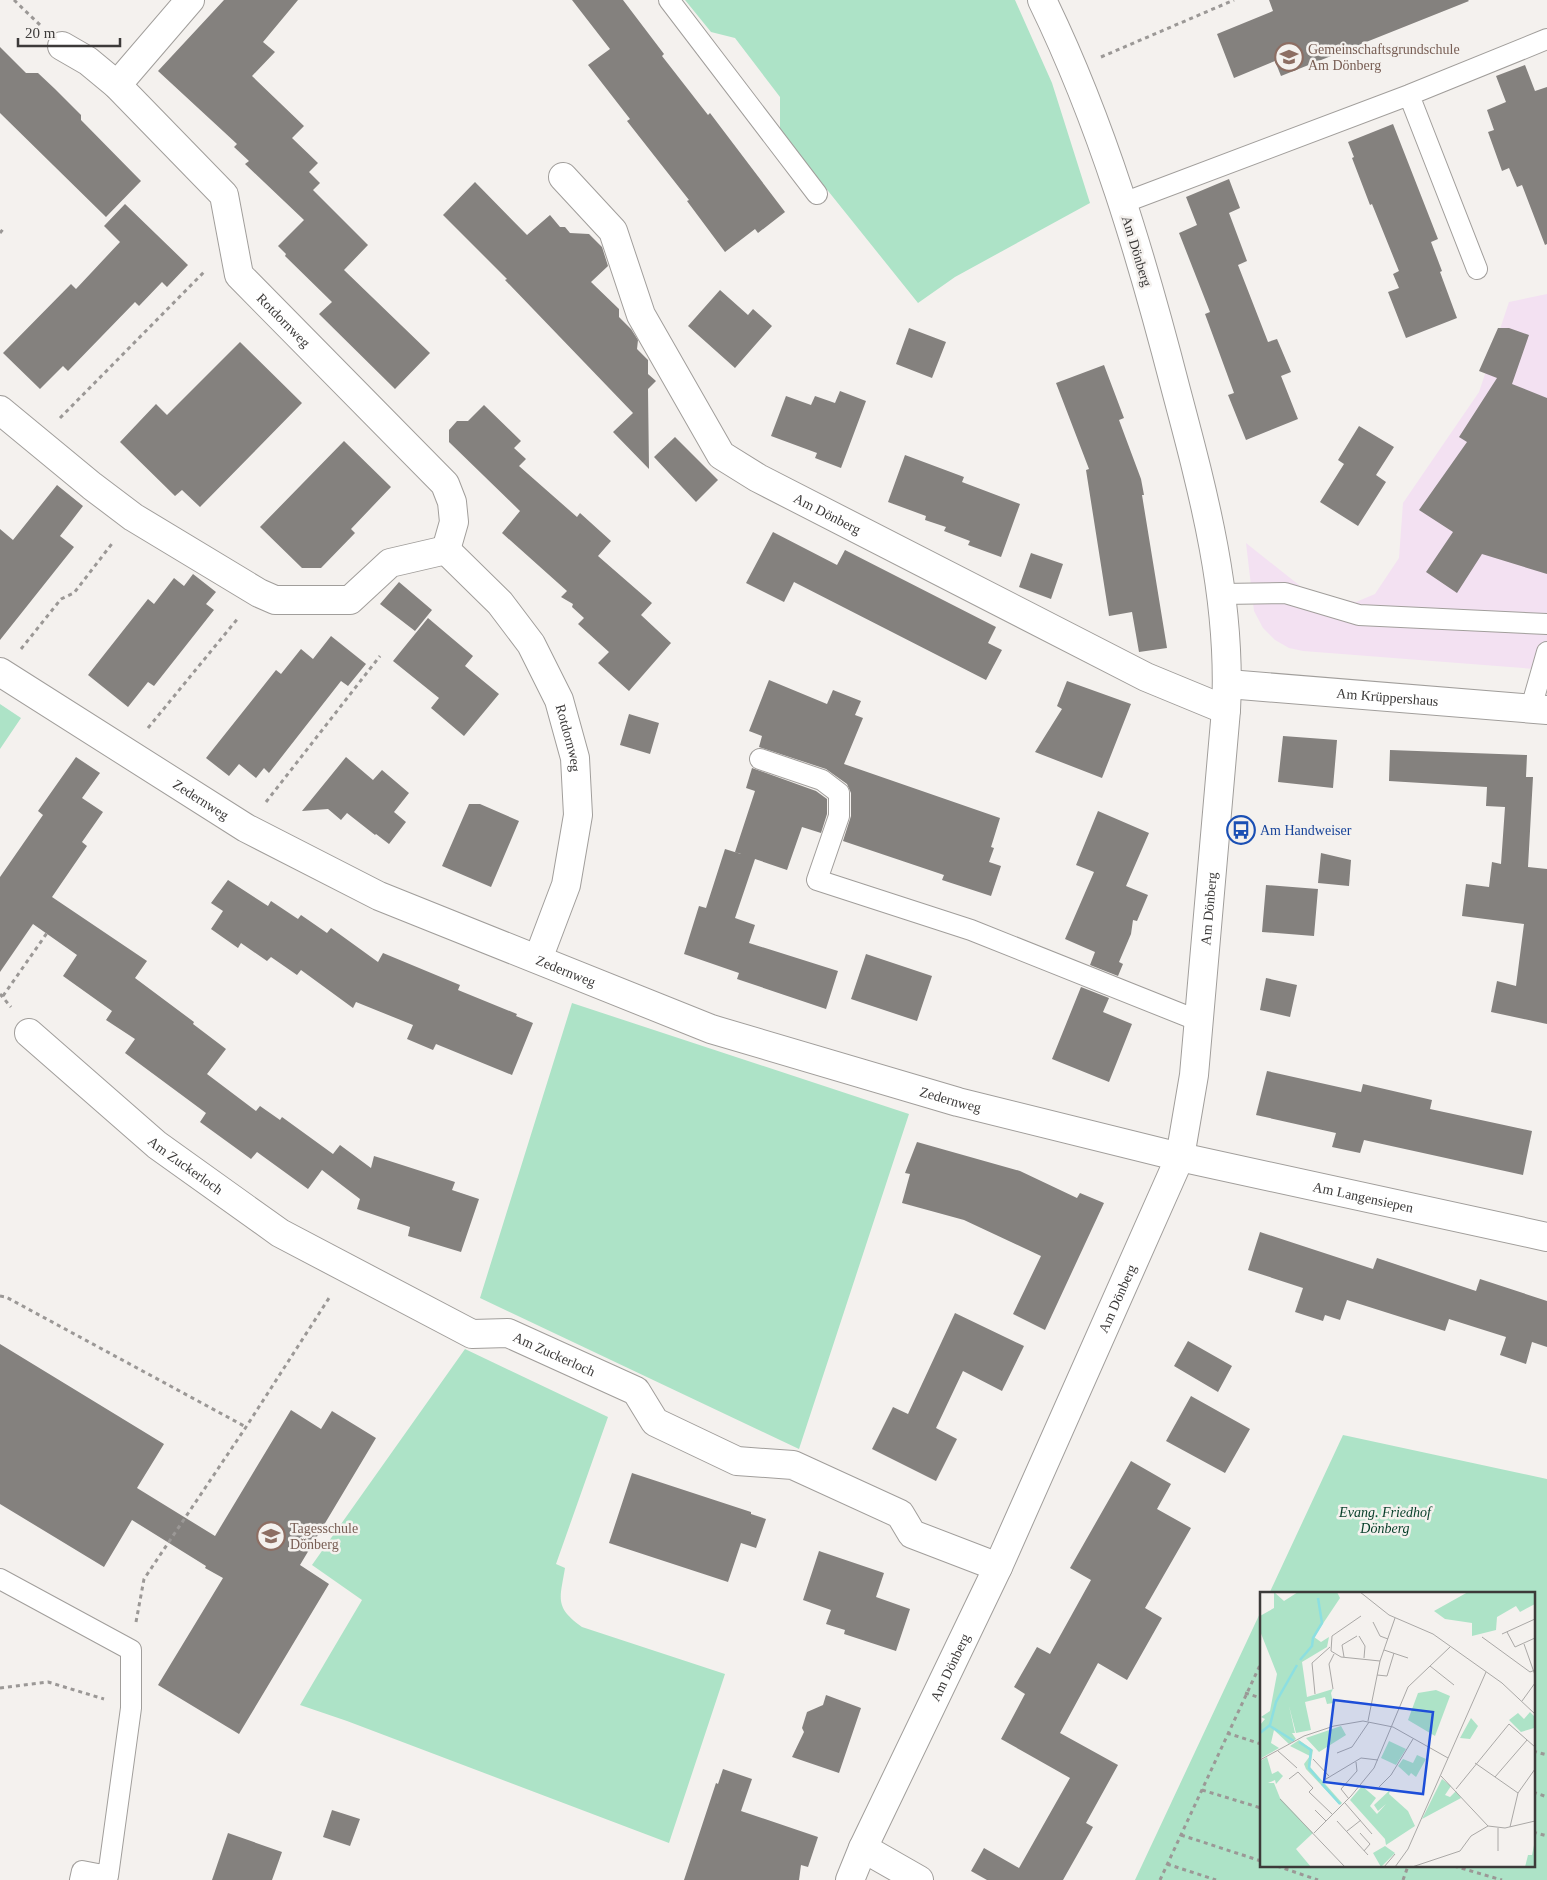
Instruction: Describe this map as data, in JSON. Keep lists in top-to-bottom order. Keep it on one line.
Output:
{"streets":{"street":["Am Dönberg","Rotdornweg","Am Krüppershaus","Zedernweg","Am Zuckerloch","Am Langensiepen"]},"crossings":[["Am Dönberg","Am Krüppershaus"],["Am Dönberg","Zedernweg"],["Am Dönberg","Am Zuckerloch"],["Am Dönberg","Am Langensiepen"],["Rotdornweg","Zedernweg"],["Zedernweg","Am Langensiepen"]],"parks":["Evang. Friedhof Dönberg"],"places":{"school or university":["Gemeinschaftsgrundschule Am Dönberg","Tagesschule Dönberg"],"bus stop":["Am Handweiser"]},"scale_bar":"20 m"}
